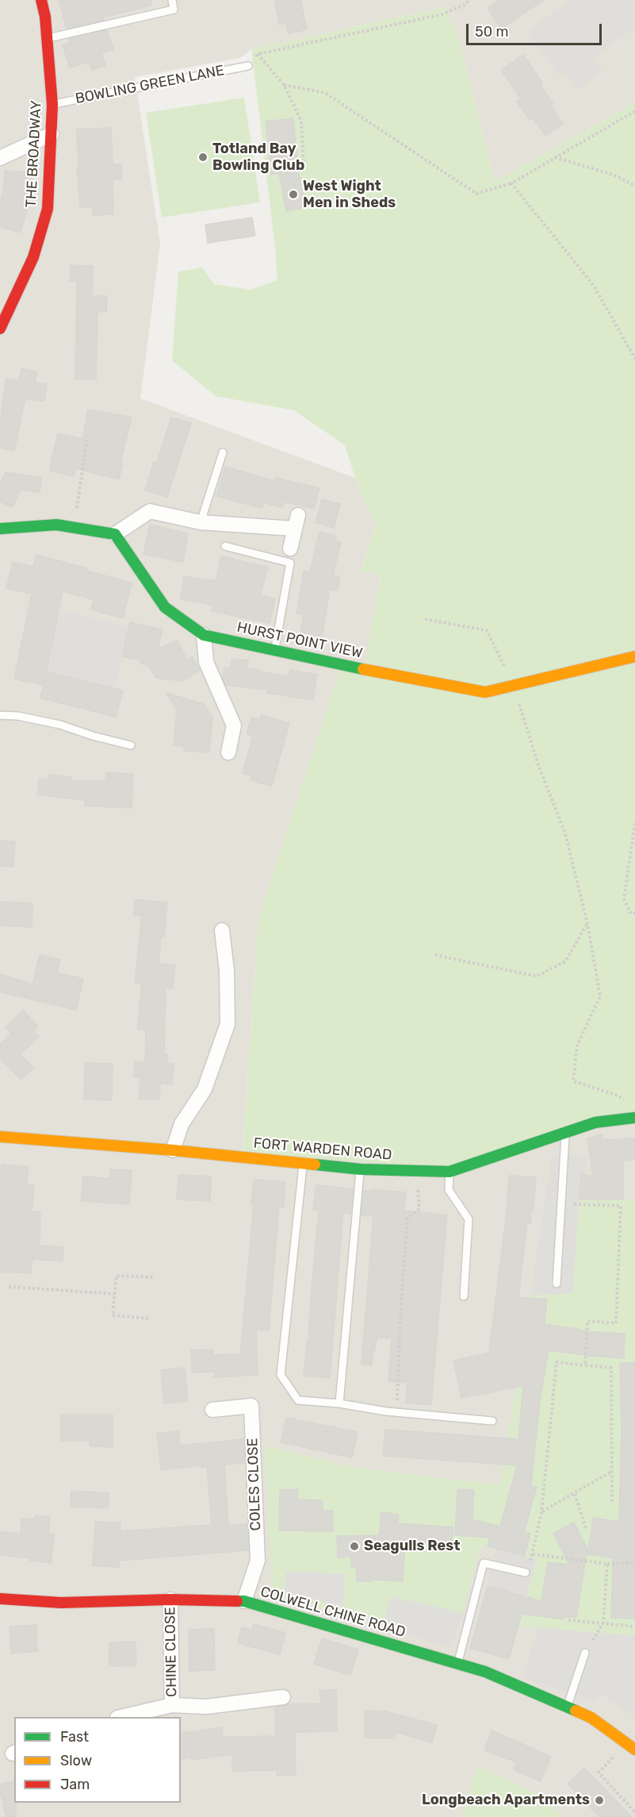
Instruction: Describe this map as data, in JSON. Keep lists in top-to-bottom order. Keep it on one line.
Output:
{"streets":{"street":["THE BROADWAY","HURST POINT VIEW","FORT WARDEN ROAD","COLES CLOSE","COLWELL CHINE ROAD","CHINE CLOSE"],"lane":["BOWLING GREEN LANE"]},"crossings":[["BOWLING GREEN LANE","THE BROADWAY"],["COLES CLOSE","COLWELL CHINE ROAD"],["COLWELL CHINE ROAD","CHINE CLOSE"]],"places":["Totland Bay Bowling Club","West Wight Men in Sheds","Seagulls Rest","Longbeach Apartments"],"legend":["Fast","Slow","Jam"],"scale_bar":"50 m"}
